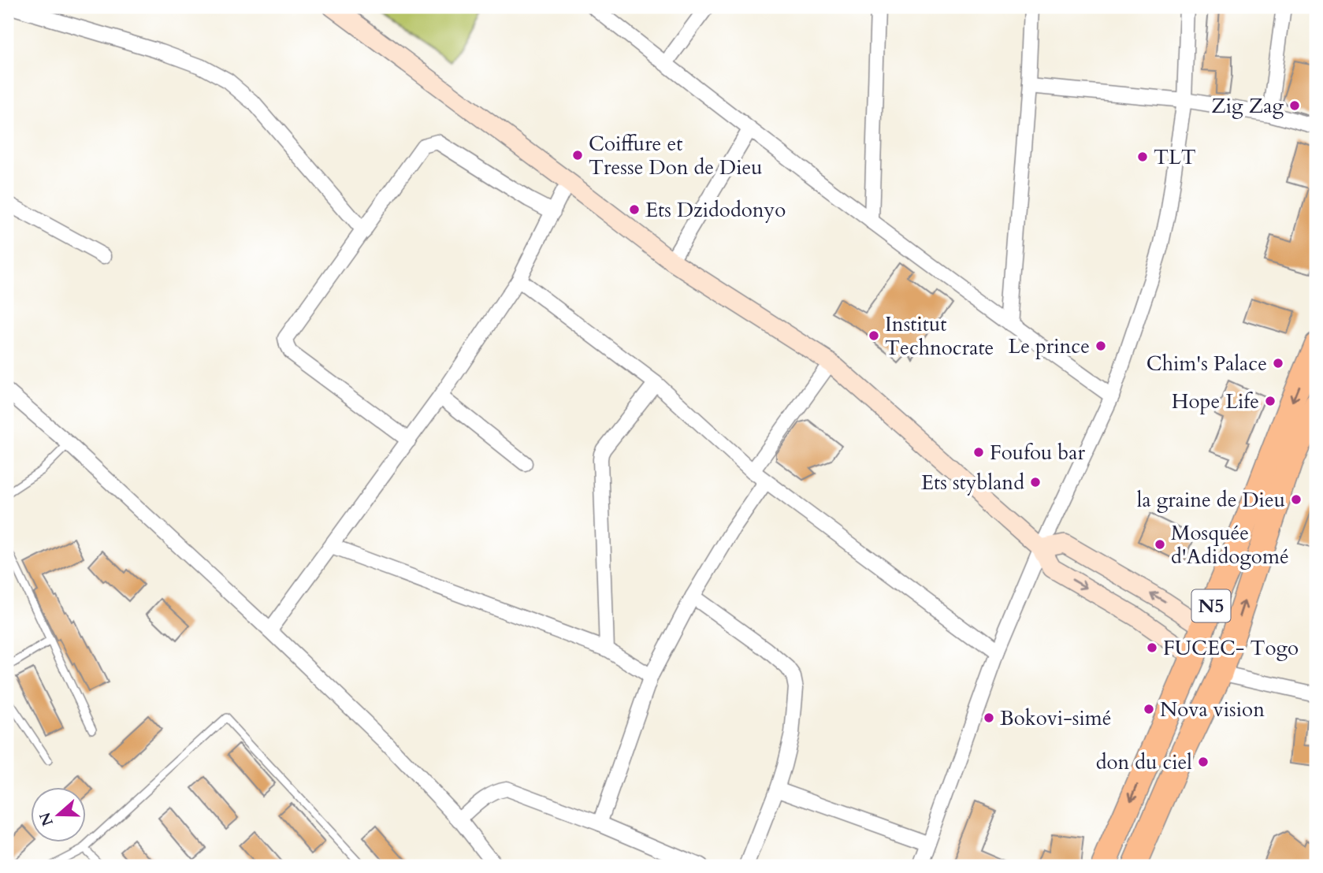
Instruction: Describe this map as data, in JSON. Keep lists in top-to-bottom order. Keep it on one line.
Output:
{"streets":{"highway":["N5"]},"places":["Zig Zag","Coiffure et Tresse Don de Dieu","TLT","Ets Dzidodonyo","Institut Technocrate","Le prince","Chim's Palace","Hope Life","Foufou bar","Ets stybland","la graine de Dieu","Mosquée d'Adidogomé","FUCEC- Togo","Nova vision","Bokovi-simé","don du ciel"],"north":"left"}
